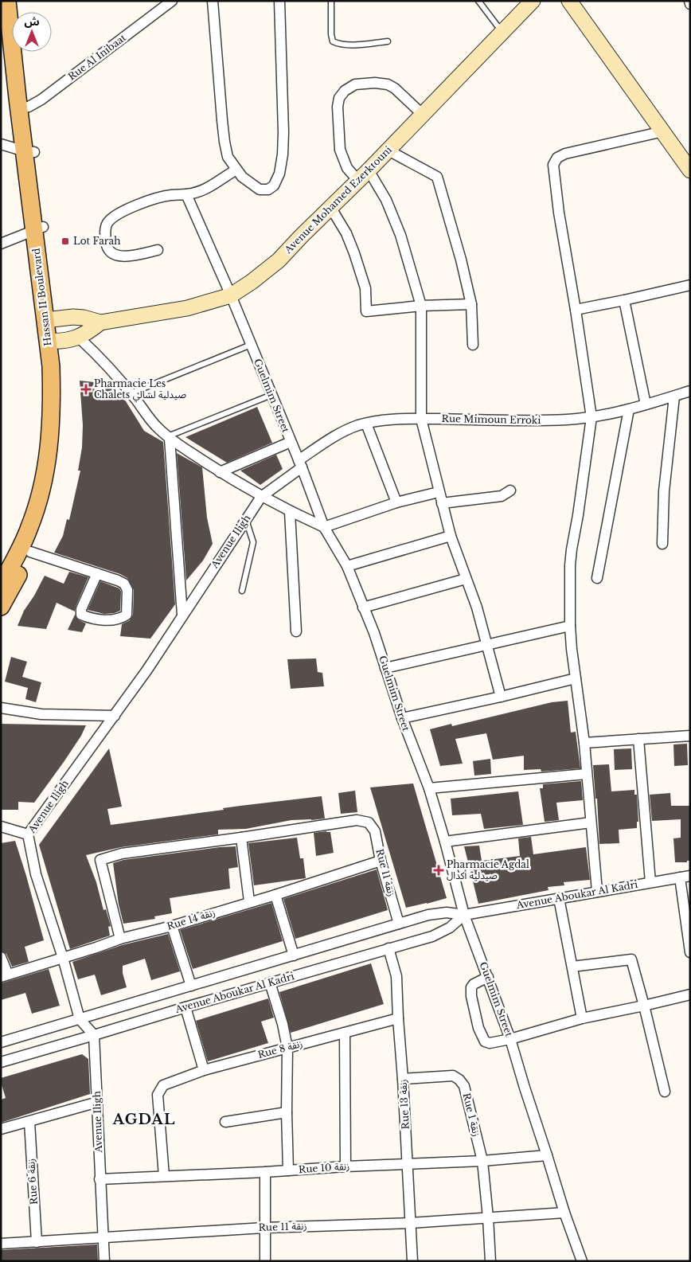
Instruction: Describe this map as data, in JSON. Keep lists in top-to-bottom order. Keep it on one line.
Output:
{"streets":{"main road":["Hassan II Boulevard"],"street":["Rue Al Inibaat","Avenue Mohamed Ezerktouni","Guelmim Street","Rue Mimoun Erroki","Avenue Iligh","Rue 11 زنقة","Avenue Aboukar Al Kadri","Rue 14 زنقة","Rue 8 زنقة","Rue 13 زنقة","Rue 1 زنقة","Rue 10 زنقة","Rue 6 زنقة"]},"crossings":[["Rue Al Inibaat","Hassan II Boulevard"],["Avenue Mohamed Ezerktouni","Hassan II Boulevard"],["Avenue Mohamed Ezerktouni","Guelmim Street"],["Guelmim Street","Rue Mimoun Erroki"],["Guelmim Street","Avenue Iligh"],["Guelmim Street","Rue 11 زنقة"],["Guelmim Street","Avenue Aboukar Al Kadri"],["Guelmim Street","Rue 10 زنقة"],["Rue Mimoun Erroki","Avenue Iligh"],["Avenue Iligh","Rue 11 زنقة"],["Avenue Iligh","Avenue Aboukar Al Kadri"],["Avenue Iligh","Rue 14 زنقة"],["Avenue Iligh","Rue 10 زنقة"],["Rue 11 زنقة","Avenue Aboukar Al Kadri"],["Rue 11 زنقة","Rue 14 زنقة"],["Rue 11 زنقة","Rue 13 زنقة"],["Rue 11 زنقة","Rue 1 زنقة"],["Rue 11 زنقة","Rue 6 زنقة"],["Avenue Aboukar Al Kadri","Rue 13 زنقة"],["Rue 8 زنقة","Rue 13 زنقة"],["Rue 8 زنقة","Rue 10 زنقة"],["Rue 13 زنقة","Rue 1 زنقة"],["Rue 13 زنقة","Rue 10 زنقة"],["Rue 1 زنقة","Rue 10 زنقة"]],"districts":["AGDAL"],"places":{"transit":["Lot Farah"],"health":["Pharmacie Les Chalets صيدلية لشالي","Pharmacie Agdal صيدلية أكدال"]},"north":"top"}
